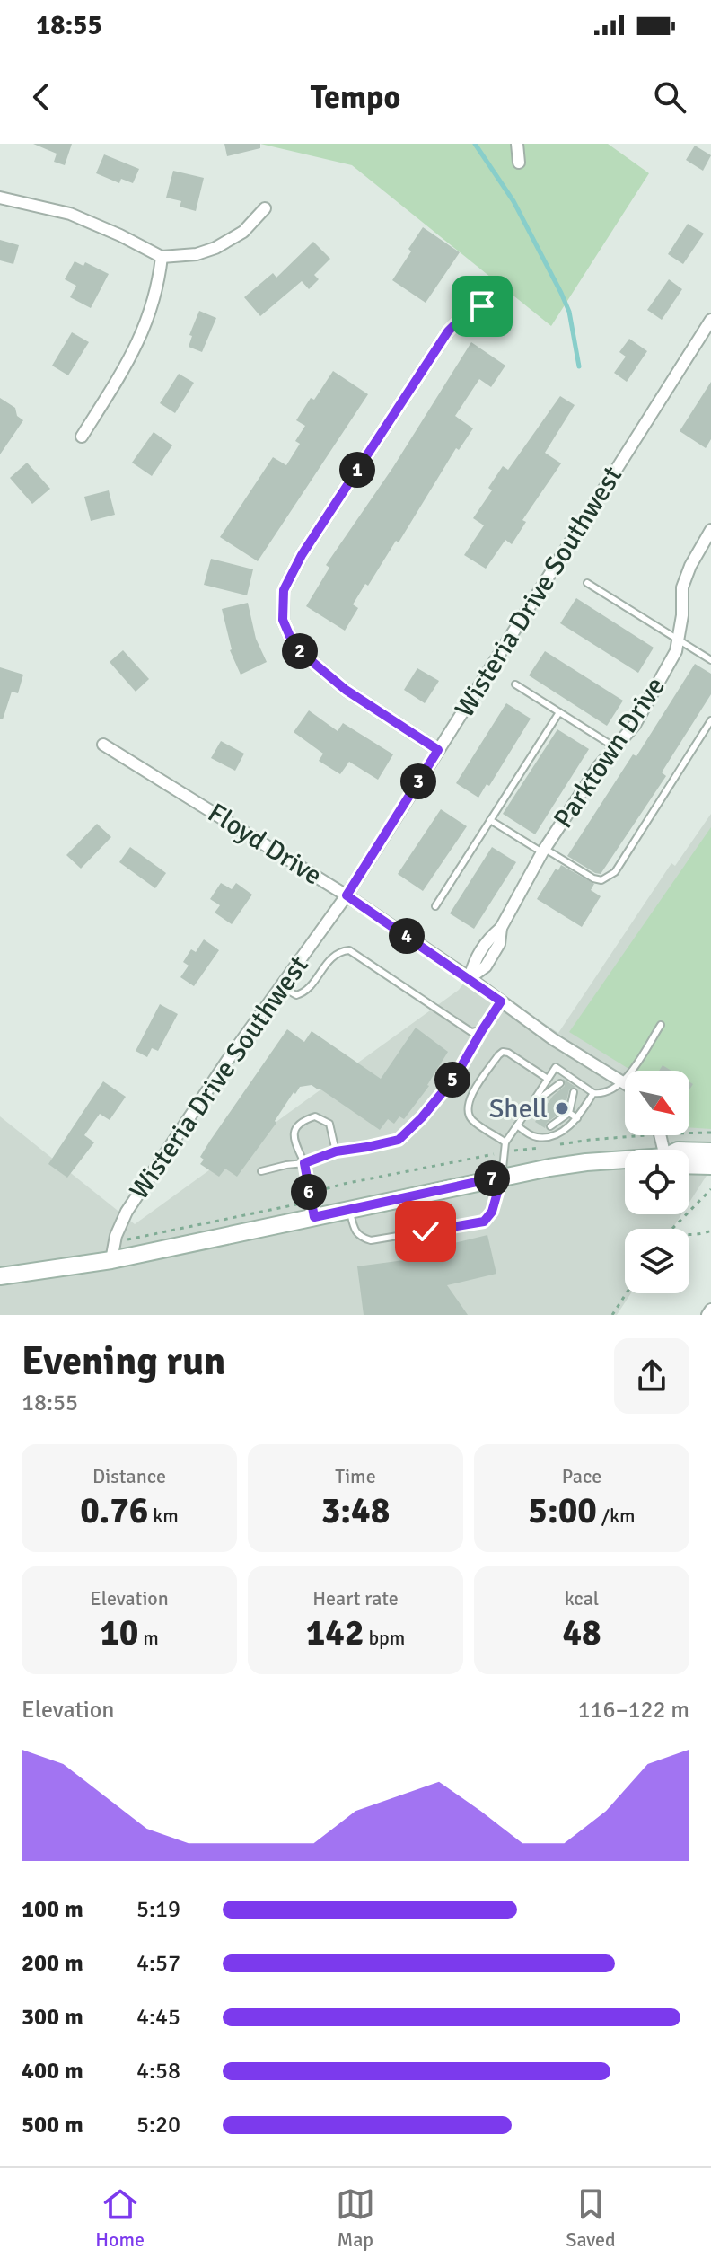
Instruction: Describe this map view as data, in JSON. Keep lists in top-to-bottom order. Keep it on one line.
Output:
{"streets":{"street":["Wisteria Drive Southwest","Parktown Drive","Floyd Drive"]},"crossings":[["Wisteria Drive Southwest","Floyd Drive"],["Parktown Drive","Floyd Drive"]],"places":["Shell"],"north":"bottom right","page":{"status":"18:55","header":"Tempo","pins":["1","2","3","4","5","7","6"],"heading":["Evening run","18:55"],"stats":[["Distance","0.76 km"],["Time","3:48"],["Pace","5:00 /km"],["Elevation","10 m"],["Heart rate","142 bpm"],["kcal","48"]],"chart":["Elevation","116–122 m"],"list":[{"name":"100 m","note":"5:19"},{"name":"200 m","note":"4:57"},{"name":"300 m","note":"4:45"},{"name":"400 m","note":"4:58"},{"name":"500 m","note":"5:20"}],"tabs":["Home","Map","Saved"]}}
